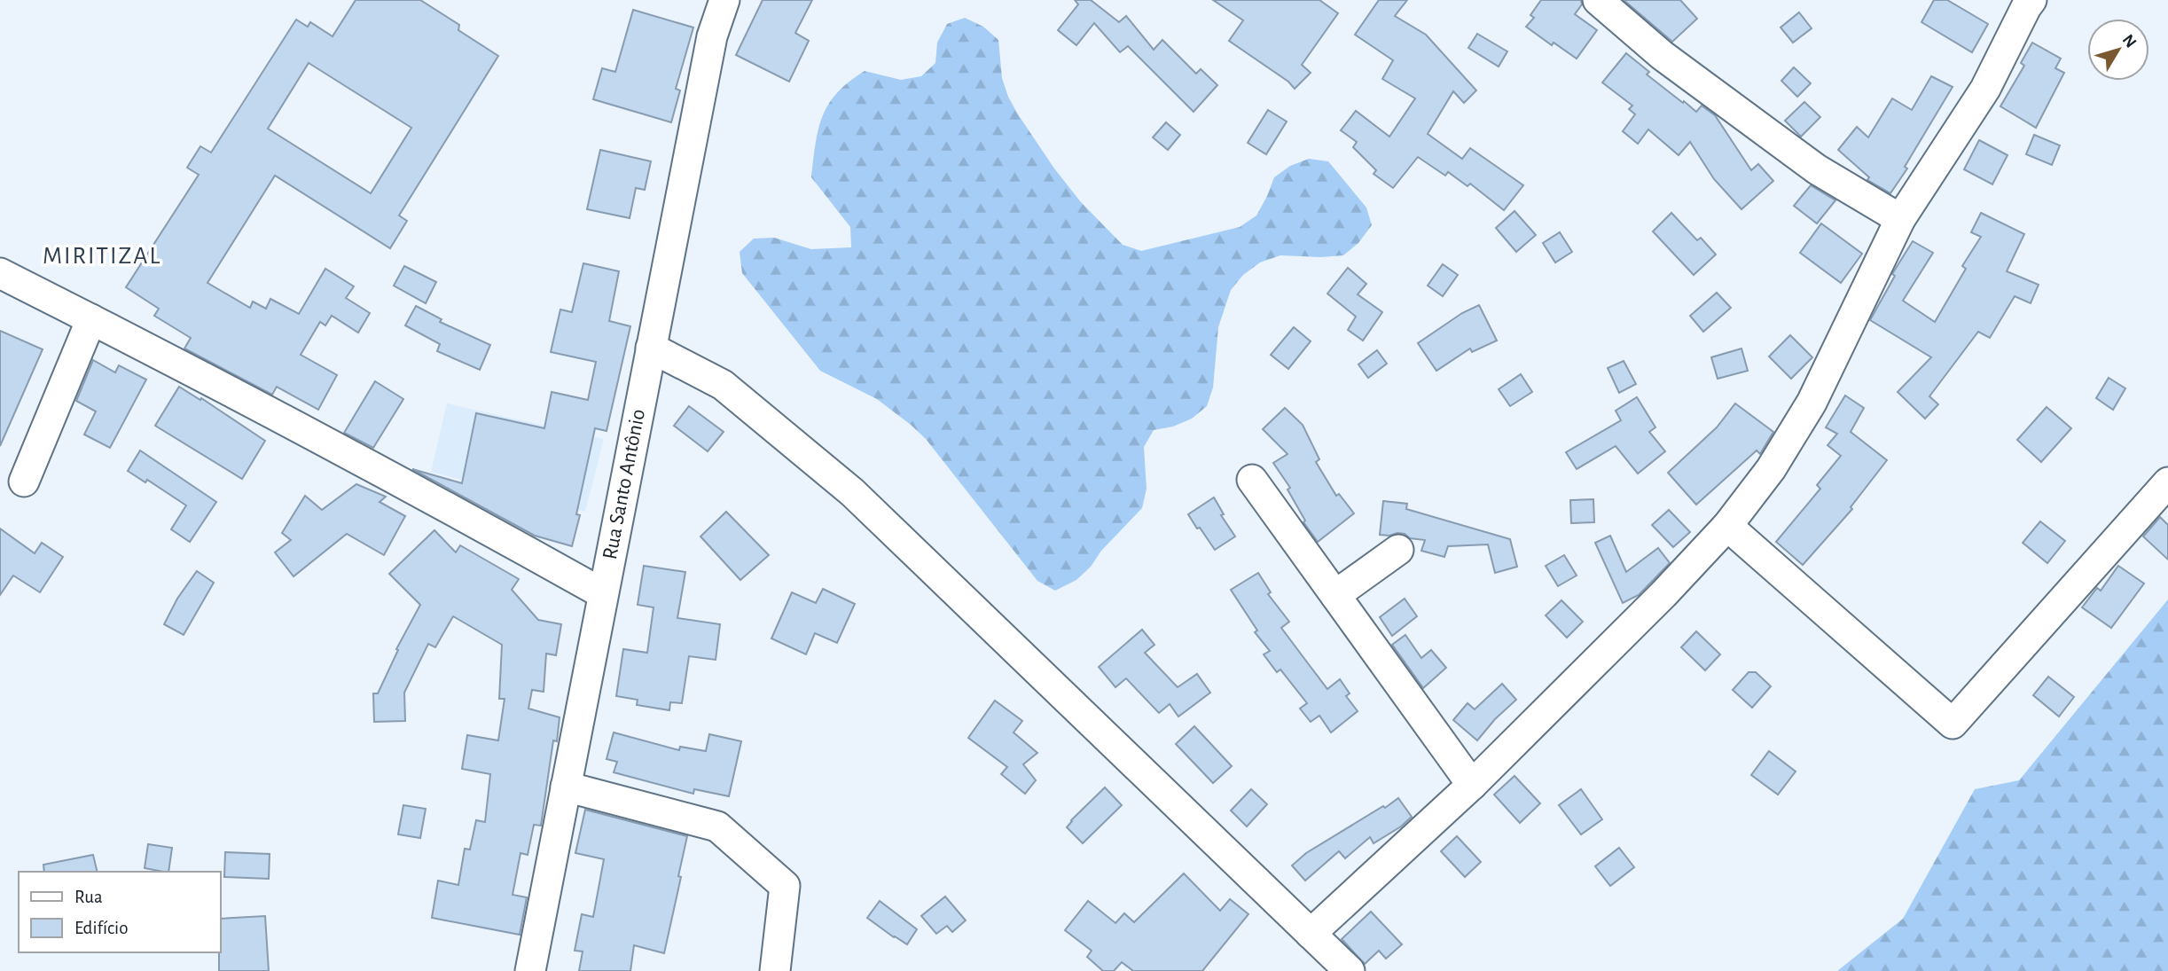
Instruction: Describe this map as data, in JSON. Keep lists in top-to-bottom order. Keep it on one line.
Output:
{"streets":{"street":["Rua Santo Antônio"]},"districts":["MIRITIZAL"],"legend":["Rua","Edifício"],"north":"top right"}
